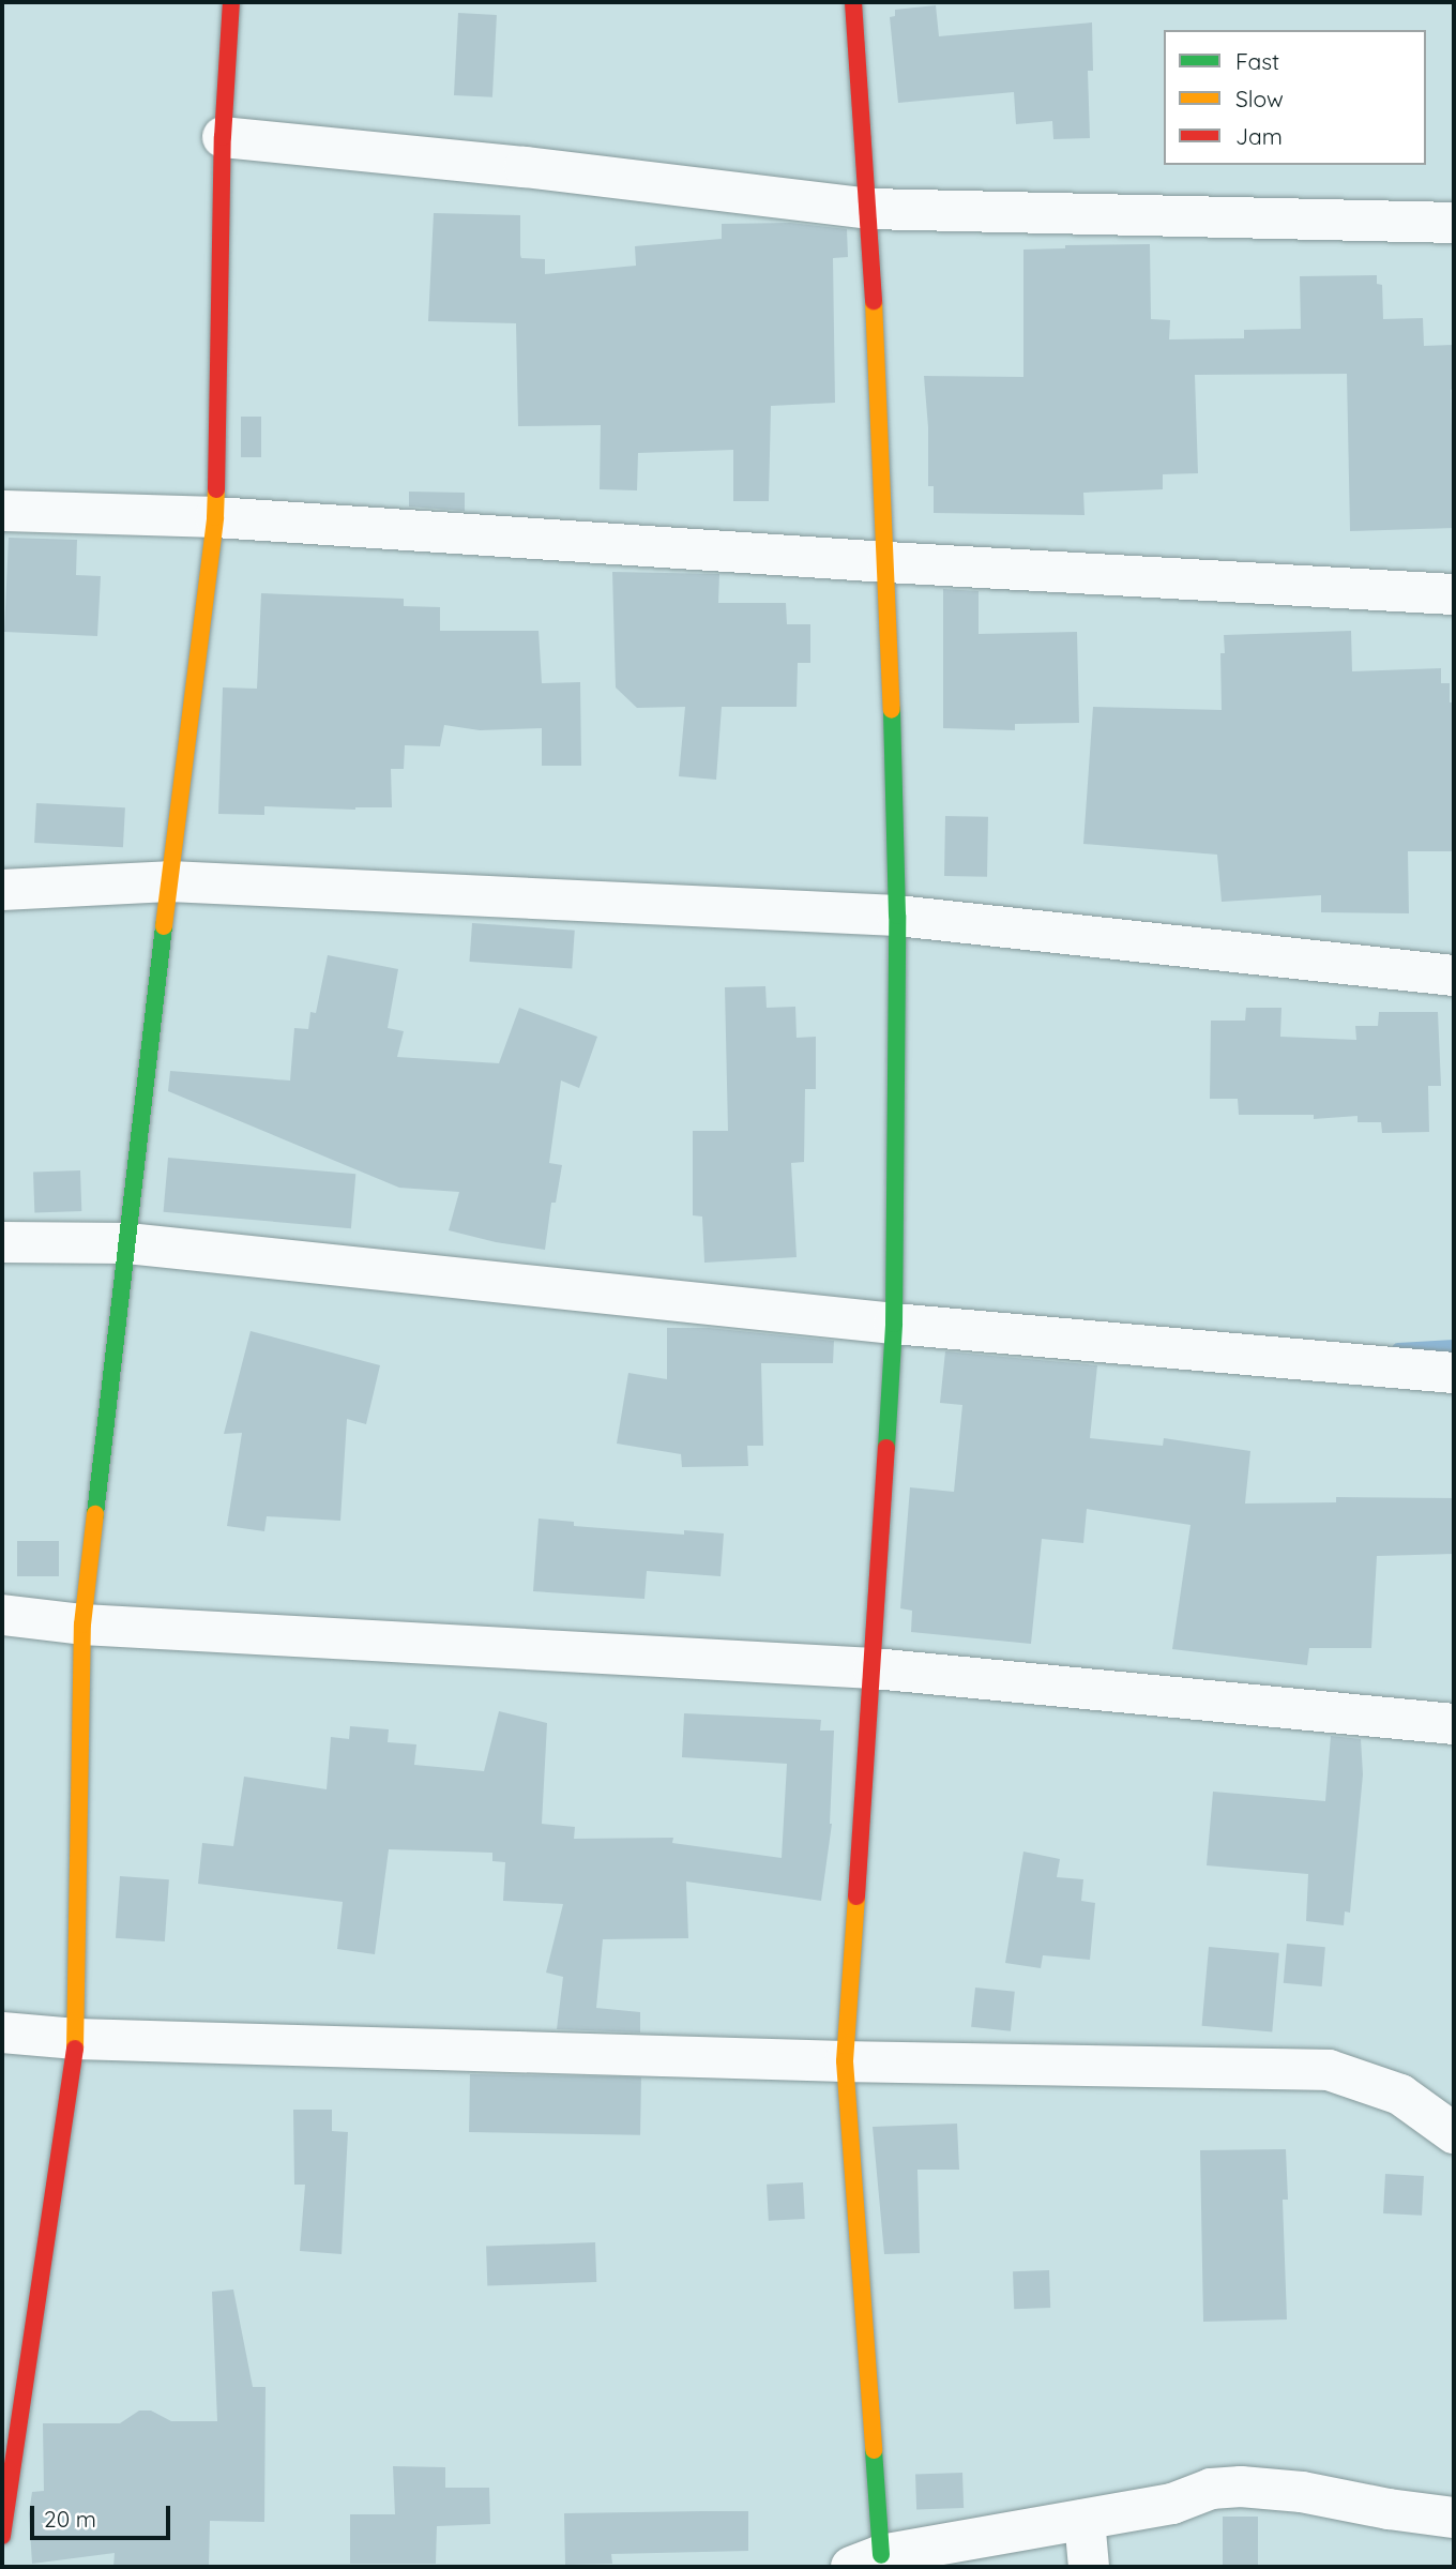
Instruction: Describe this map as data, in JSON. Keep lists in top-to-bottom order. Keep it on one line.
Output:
{"legend":["Fast","Slow","Jam"],"scale_bar":"20 m"}
